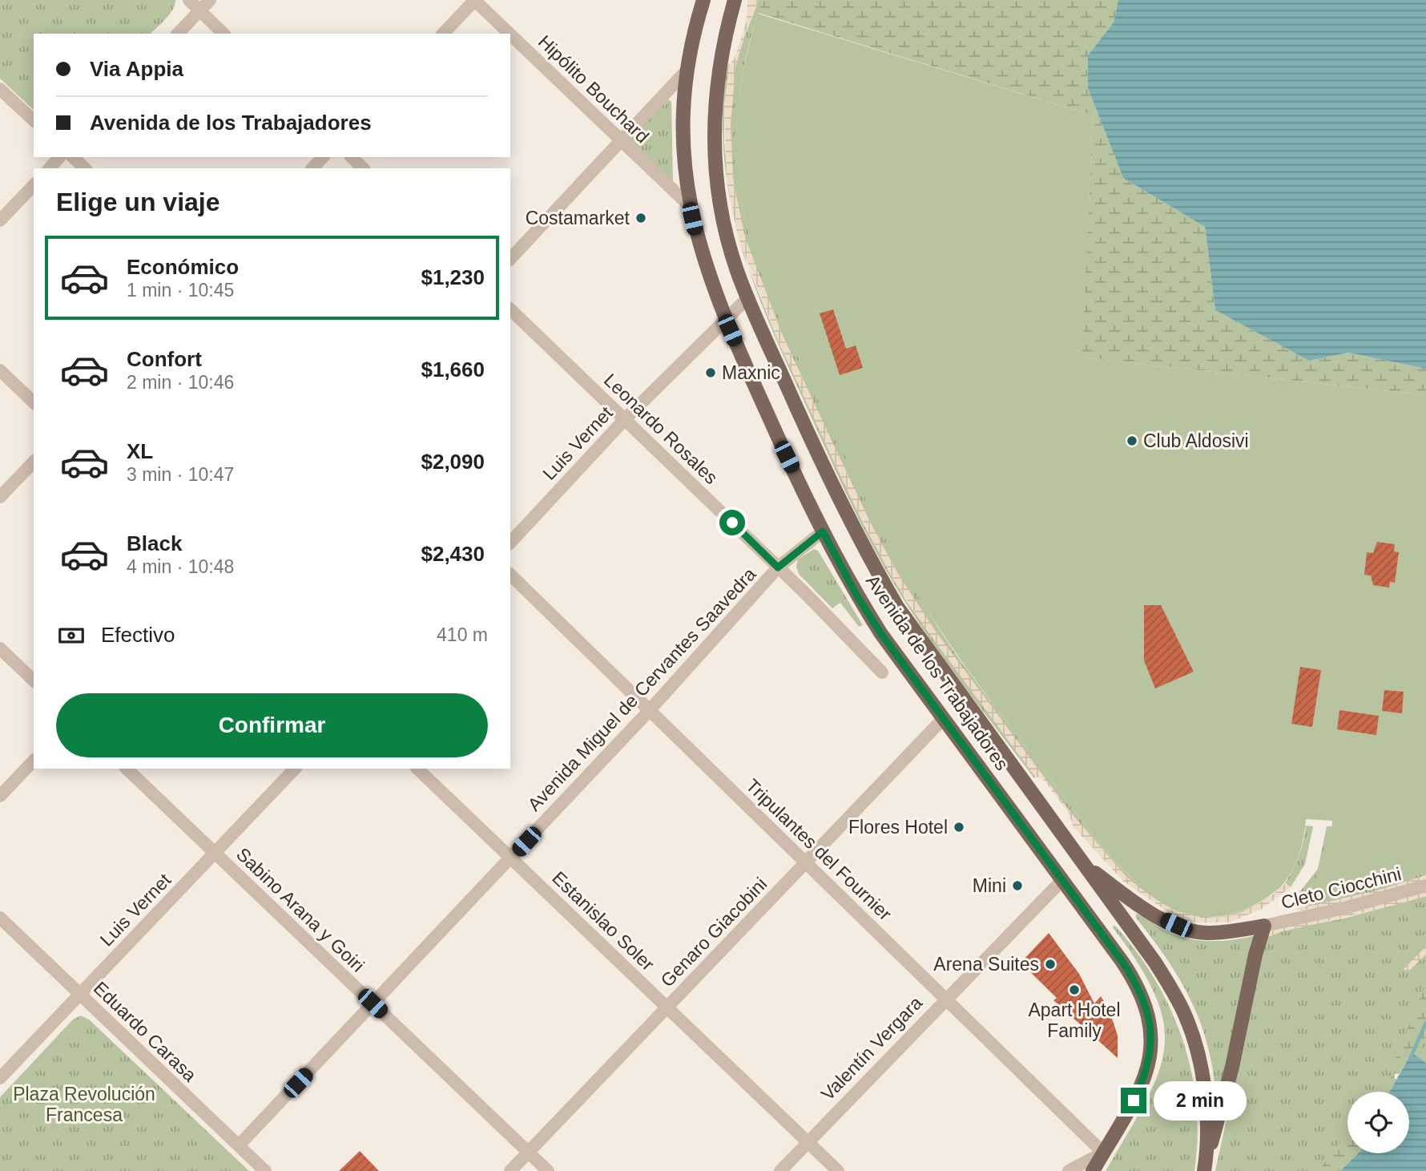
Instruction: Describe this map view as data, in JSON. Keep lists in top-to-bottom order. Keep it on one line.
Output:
{"streets":{"main road":["Avenida de los Trabajadores"],"street":["Hipólito Bouchard","Leonardo Rosales","Luis Vernet","Avenida Miguel de Cervantes Saavedra","Tripulantes del Fournier","Cleto Ciocchini","Sabino Arana y Goiri","Estanislao Soler","Genaro Giacobini","Eduardo Carasa","Valentín Vergara"]},"crossings":[["Hipólito Bouchard","Avenida de los Trabajadores"],["Leonardo Rosales","Luis Vernet"],["Leonardo Rosales","Avenida Miguel de Cervantes Saavedra"],["Luis Vernet","Avenida de los Trabajadores"],["Luis Vernet","Sabino Arana y Goiri"],["Luis Vernet","Eduardo Carasa"],["Avenida de los Trabajadores","Avenida Miguel de Cervantes Saavedra"],["Avenida de los Trabajadores","Tripulantes del Fournier"],["Avenida de los Trabajadores","Genaro Giacobini"],["Avenida de los Trabajadores","Valentín Vergara"],["Avenida Miguel de Cervantes Saavedra","Tripulantes del Fournier"],["Avenida Miguel de Cervantes Saavedra","Sabino Arana y Goiri"],["Avenida Miguel de Cervantes Saavedra","Estanislao Soler"],["Avenida Miguel de Cervantes Saavedra","Eduardo Carasa"],["Tripulantes del Fournier","Genaro Giacobini"],["Tripulantes del Fournier","Valentín Vergara"],["Sabino Arana y Goiri","Genaro Giacobini"],["Estanislao Soler","Genaro Giacobini"],["Estanislao Soler","Valentín Vergara"]],"parks":["Plaza Revolución Francesa"],"places":["Costamarket","Maxnic","Club Aldosivi","Flores Hotel","Mini","Arena Suites","Apart Hotel Family"],"page":{"banner":["Via Appia","Avenida de los Trabajadores"],"heading":"Elige un viaje","list":[{"name":"Económico","note":"1 min · 10:45","value":"$1,230"},{"name":"Confort","note":"2 min · 10:46","value":"$1,660"},{"name":"XL","note":"3 min · 10:47","value":"$2,090"},{"name":"Black","note":"4 min · 10:48","value":"$2,430"}],"pay":["Efectivo","410 m"],"buttons":"Confirmar","bubble":"2 min"}}
